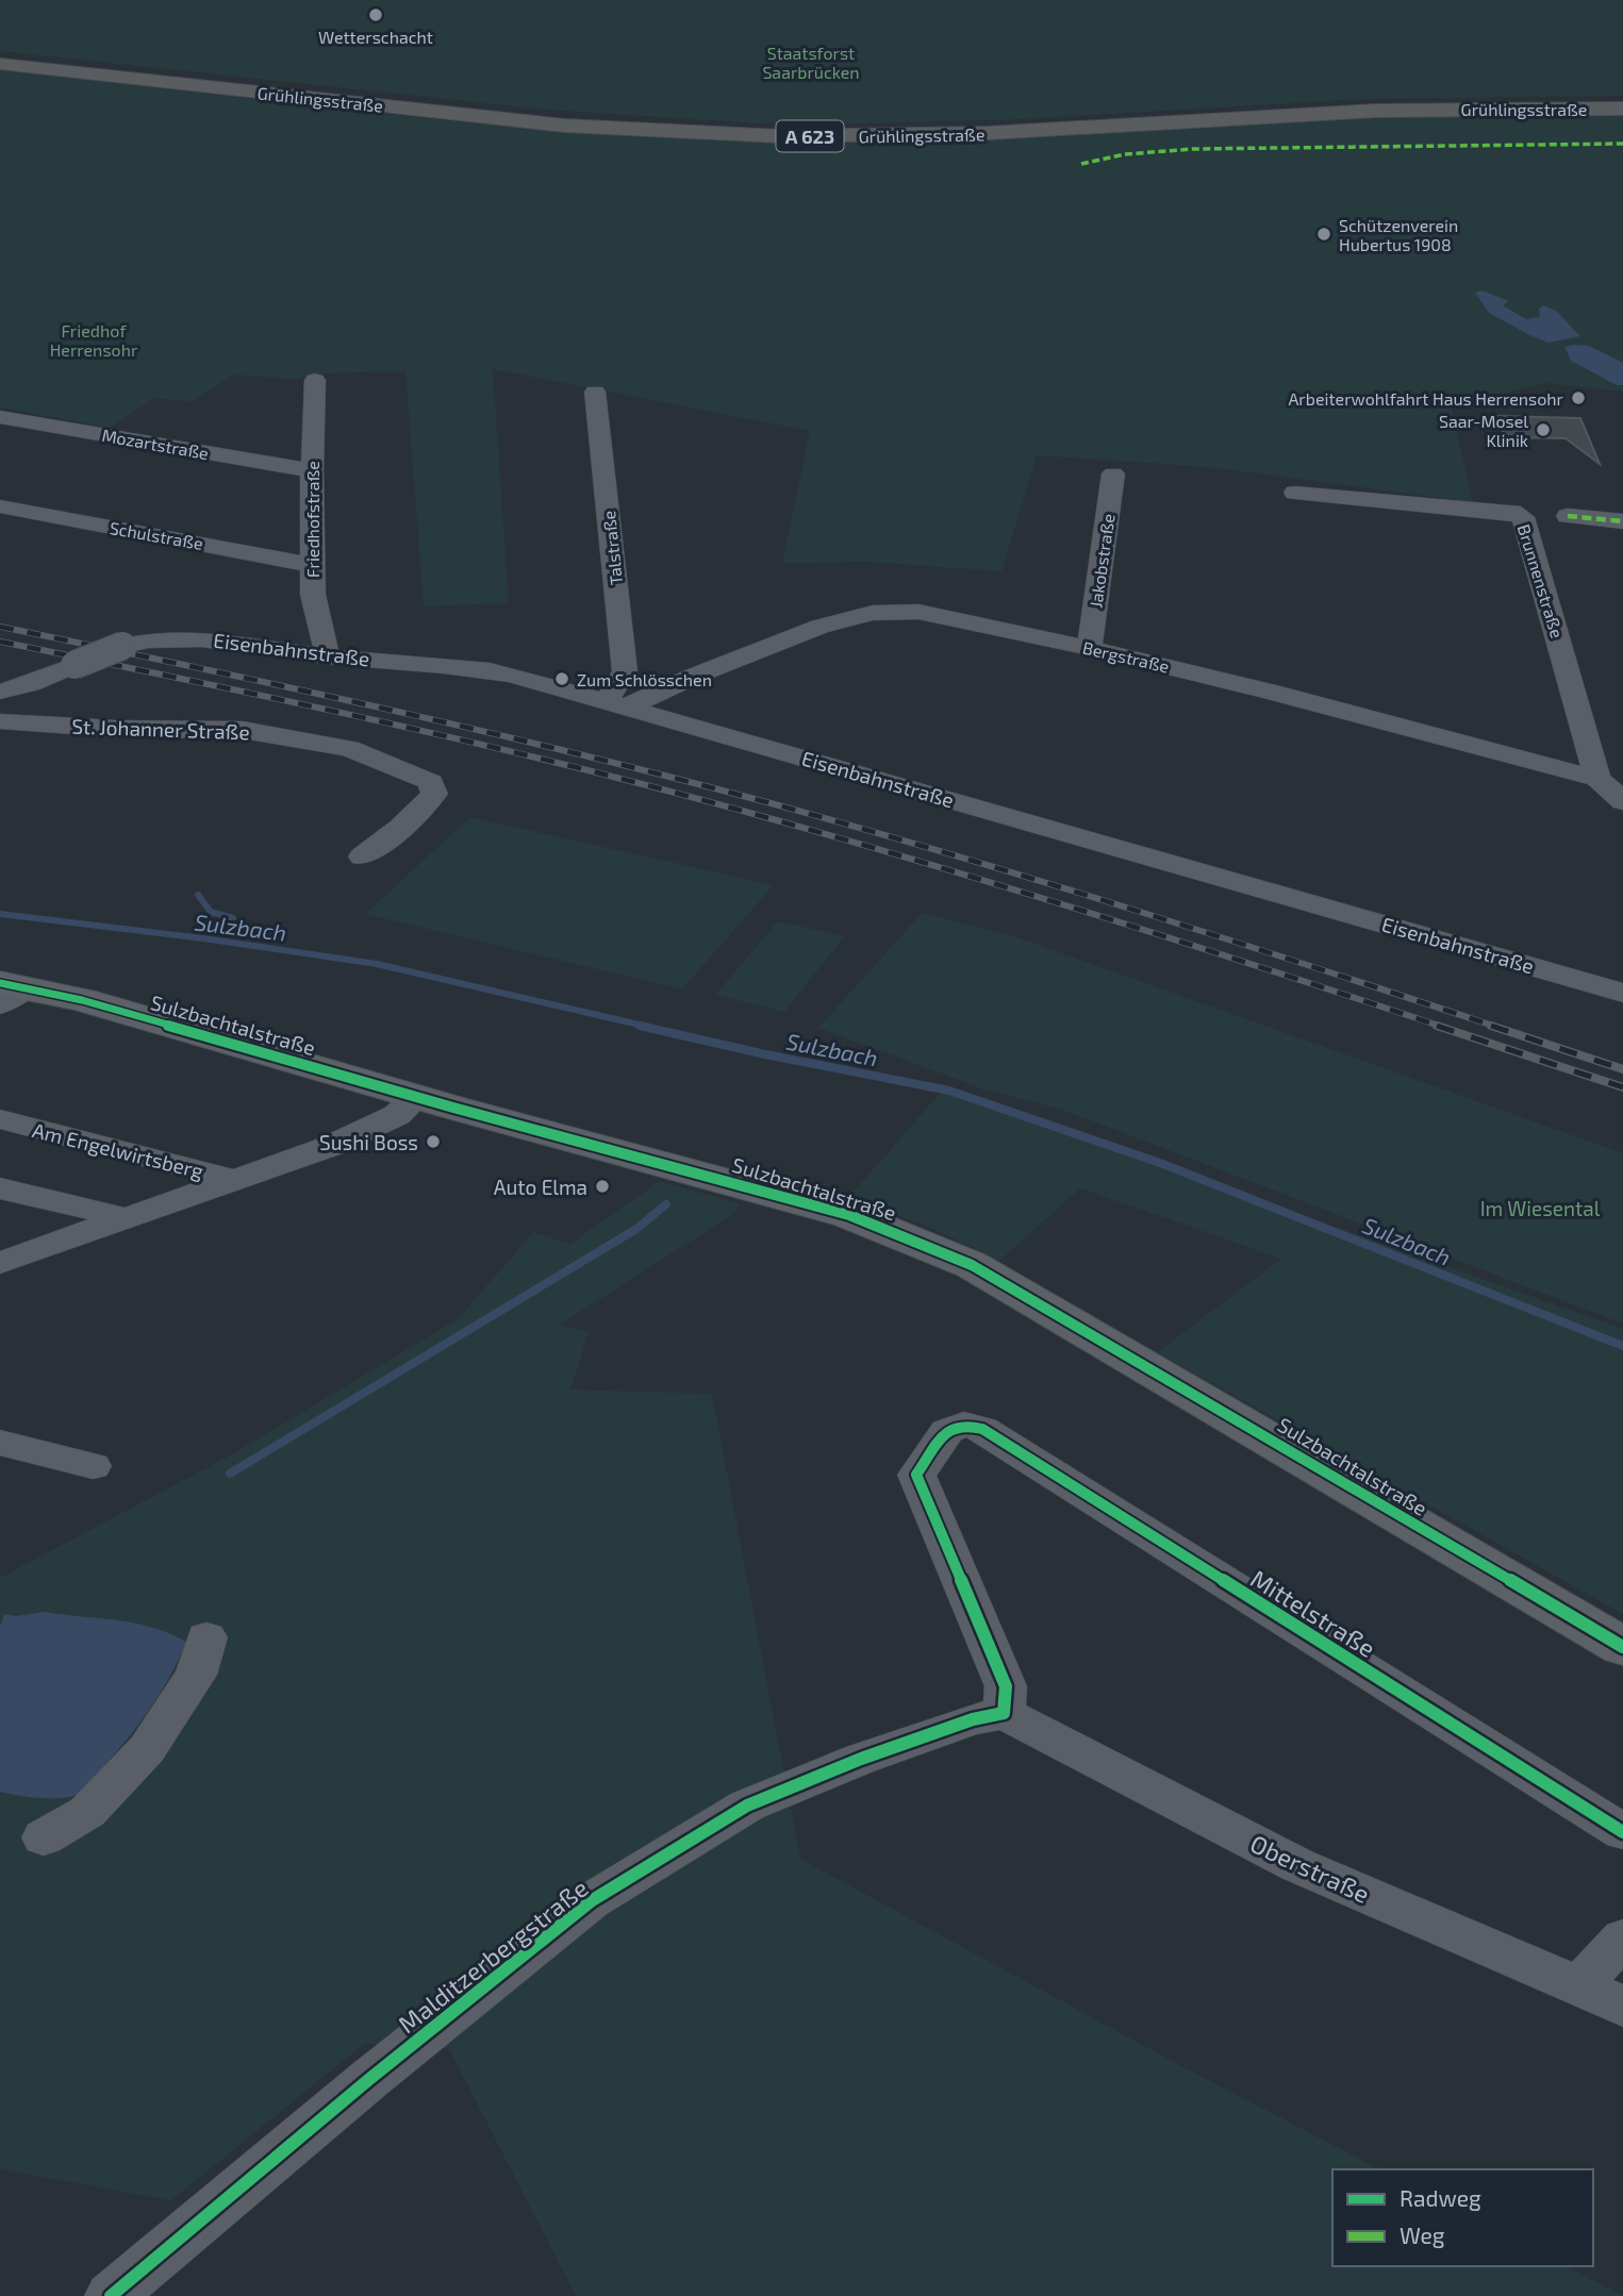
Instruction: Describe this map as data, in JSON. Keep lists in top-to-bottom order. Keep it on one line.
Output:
{"streets":{"highway":["Grühlingsstraße","A 623"],"main road":["Sulzbachtalstraße"],"street":["Mozartstraße","Friedhofstraße","Schulstraße","Talstraße","Jakobstraße","Brunnenstraße","Eisenbahnstraße","Bergstraße","St. Johanner Straße","Am Engelwirtsberg","Mittelstraße","Oberstraße","Malditzerbergstraße"]},"crossings":[["Grühlingsstraße","A 623"],["Mozartstraße","Friedhofstraße"],["Friedhofstraße","Schulstraße"],["Friedhofstraße","Eisenbahnstraße"],["Talstraße","Eisenbahnstraße"],["Talstraße","Bergstraße"],["Jakobstraße","Bergstraße"],["Brunnenstraße","Bergstraße"],["Eisenbahnstraße","Bergstraße"],["Sulzbachtalstraße","Am Engelwirtsberg"],["Mittelstraße","Oberstraße"],["Mittelstraße","Malditzerbergstraße"],["Oberstraße","Malditzerbergstraße"]],"water":["Sulzbach"],"parks":["Staatsforst Saarbrücken","Friedhof Herrensohr","Im Wiesental"],"places":["Wetterschacht","Schützenverein Hubertus 1908","Arbeiterwohlfahrt Haus Herrensohr","Saar-Mosel Klinik","Zum Schlösschen","Sushi Boss","Auto Elma"],"legend":["Radweg","Weg"]}
